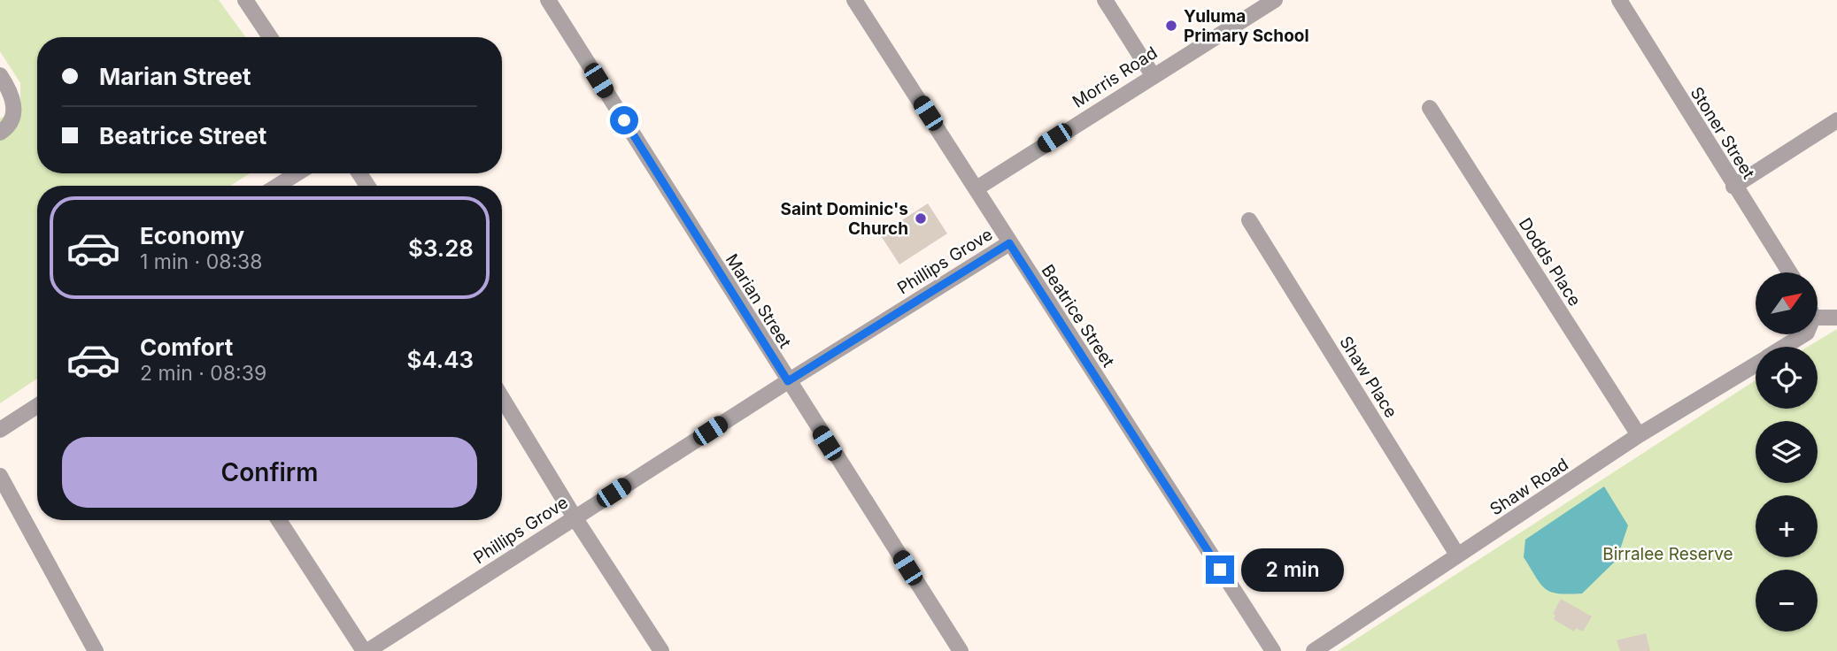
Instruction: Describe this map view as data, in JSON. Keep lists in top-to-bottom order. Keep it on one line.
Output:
{"streets":{"street":["Morris Road","Stoner Street","Phillips Grove","Dodds Place","Marian Street","Beatrice Street","Shaw Place","Shaw Road"]},"crossings":[["Morris Road","Beatrice Street"],["Phillips Grove","Marian Street"],["Phillips Grove","Beatrice Street"],["Dodds Place","Shaw Road"],["Shaw Place","Shaw Road"]],"parks":["Birralee Reserve"],"places":["Yuluma Primary School","Saint Dominic's Church"],"north":"top right","page":{"banner":["Marian Street","Beatrice Street"],"list":[{"name":"Economy","note":"1 min · 08:38","value":"$3.28"},{"name":"Comfort","note":"2 min · 08:39","value":"$4.43"}],"map_buttons":["+","−"],"buttons":"Confirm","bubble":"2 min"}}
